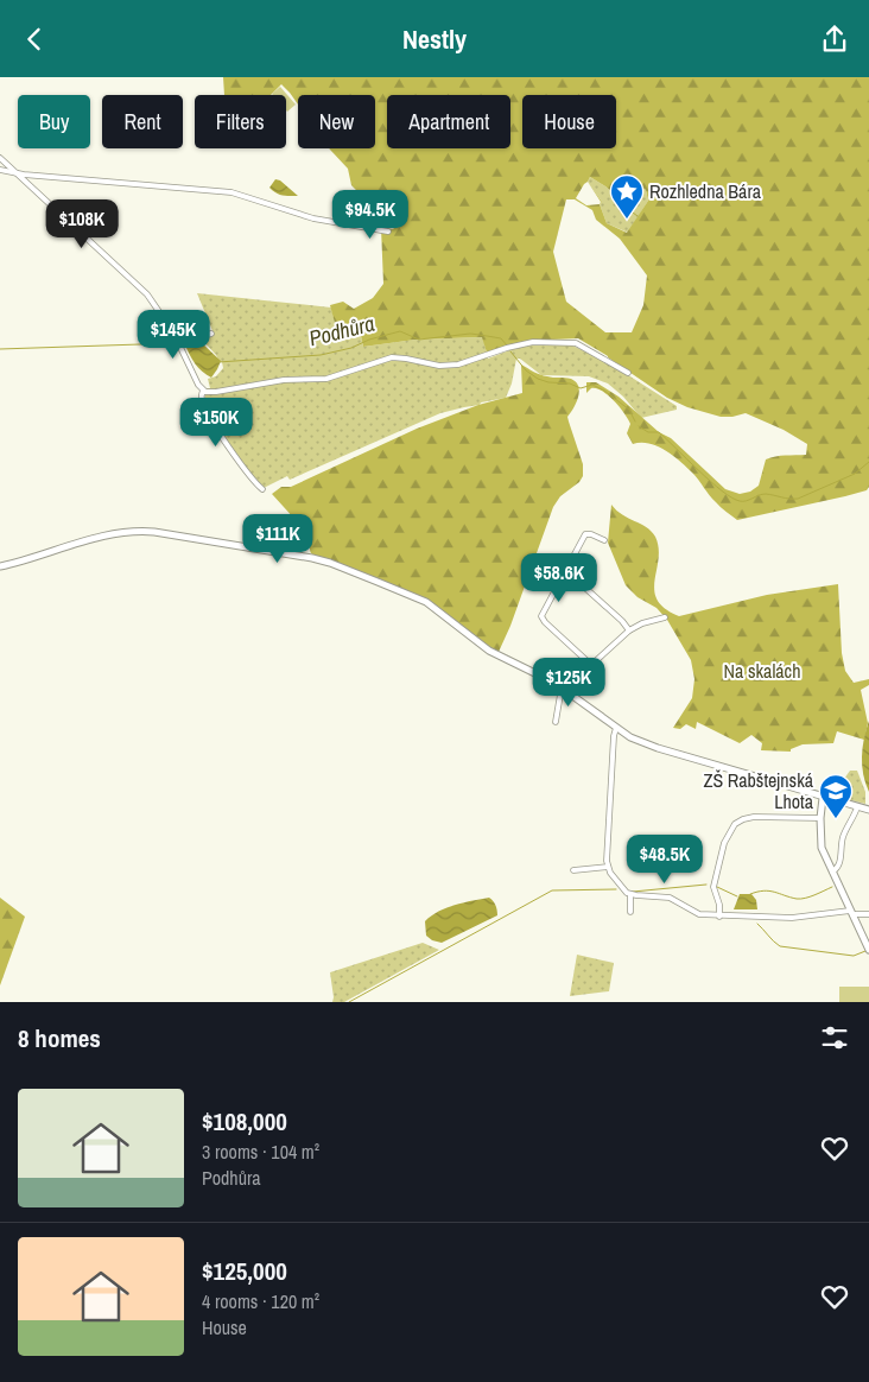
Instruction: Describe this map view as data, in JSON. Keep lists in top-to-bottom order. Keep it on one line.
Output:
{"water":["Podhůra"],"parks":["Na skalách"],"places":{"place":["Rozhledna Bára"],"school or university":["ZŠ Rabštejnská Lhota"]},"page":{"header":"Nestly","chip":["Buy","Rent","Filters","New","Apartment","House"],"price":["$94.5K","$108K","$145K","$150K","$111K","$58.6K","$125K","$48.5K"],"heading":"8 homes","list":[{"name":"$108,000","note":"3 rooms · 104 m² · Podhůra"},{"name":"$125,000","note":"4 rooms · 120 m² · House"}]}}
